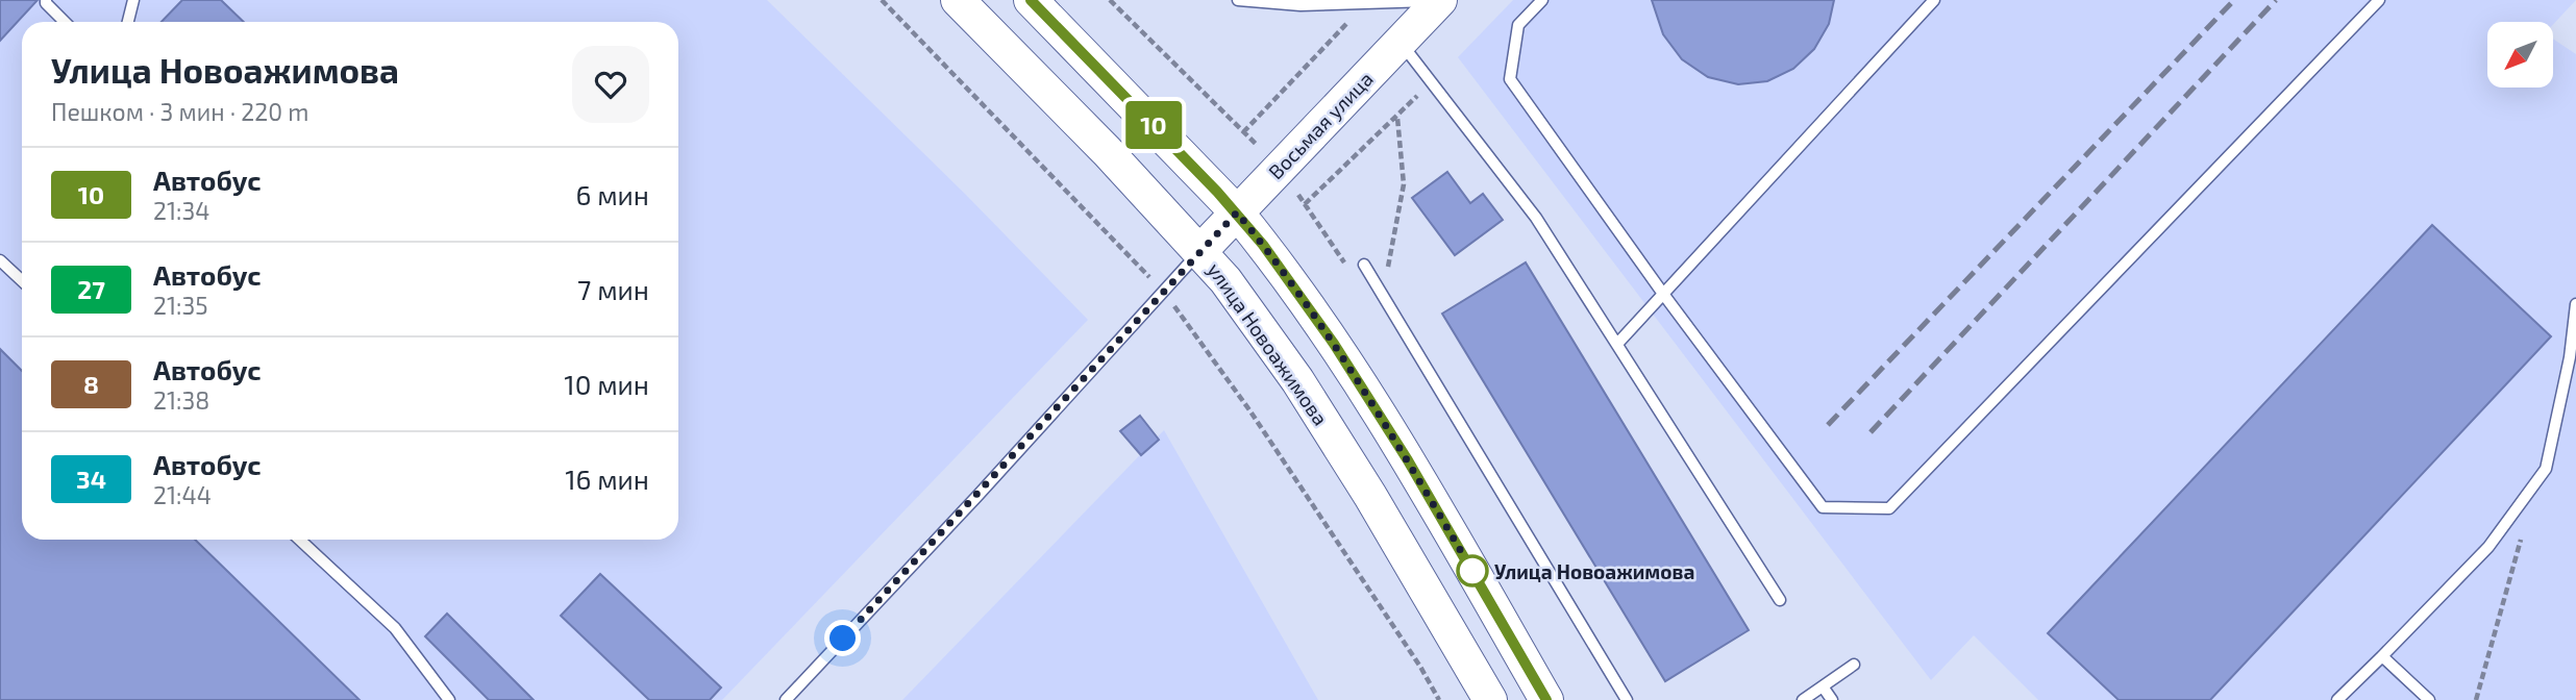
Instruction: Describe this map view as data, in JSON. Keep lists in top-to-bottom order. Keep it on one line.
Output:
{"streets":{"main road":["Восьмая улица","улица Новоажимова"]},"crossings":[["Восьмая улица","улица Новоажимова"]],"places":["Улица Новоажимова"],"lines":["bus line 10"],"north":"bottom left","page":{"on_map":"10","heading":["Улица Новоажимова","Пешком · 3 мин · 220 m"],"list":[{"mark":"10","name":"Автобус","note":"21:34","value":"6 мин"},{"mark":"27","name":"Автобус","note":"21:35","value":"7 мин"},{"mark":"8","name":"Автобус","note":"21:38","value":"10 мин"},{"mark":"34","name":"Автобус","note":"21:44","value":"16 мин"}]}}
